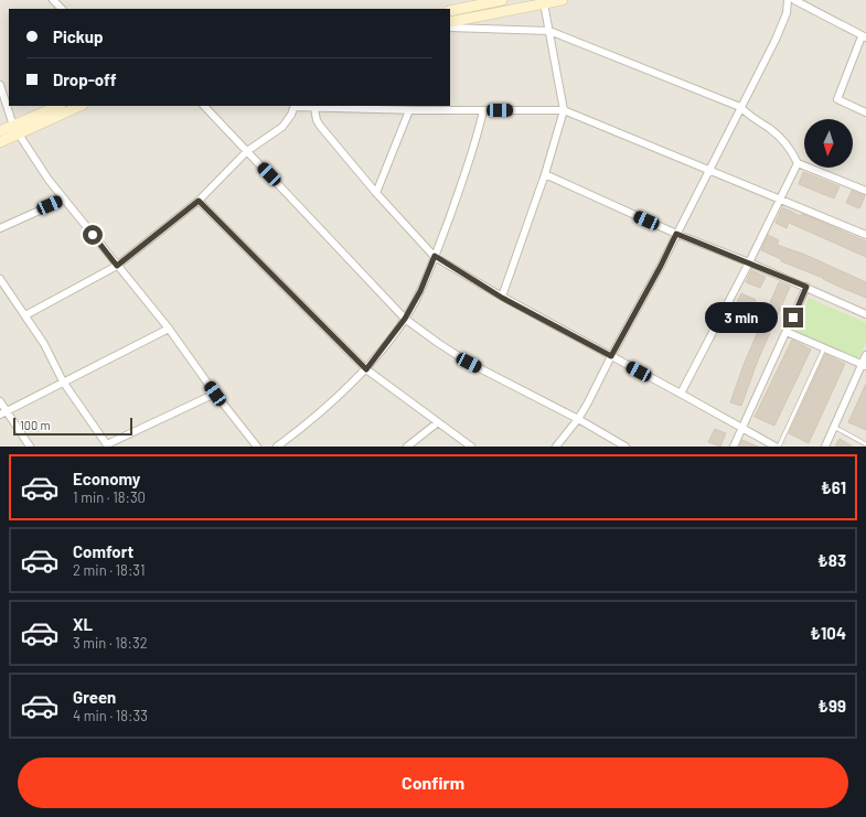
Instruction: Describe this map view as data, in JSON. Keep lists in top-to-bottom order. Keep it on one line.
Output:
{"scale_bar":"100 m","north":"bottom","page":{"banner":["Pickup","Drop-off"],"bubble":"3 min","scale":"100 m","list":[{"name":"Economy","note":"1 min · 18:30","value":"₺61"},{"name":"Comfort","note":"2 min · 18:31","value":"₺83"},{"name":"XL","note":"3 min · 18:32","value":"₺104"},{"name":"Green","note":"4 min · 18:33","value":"₺99"}],"buttons":"Confirm"}}
